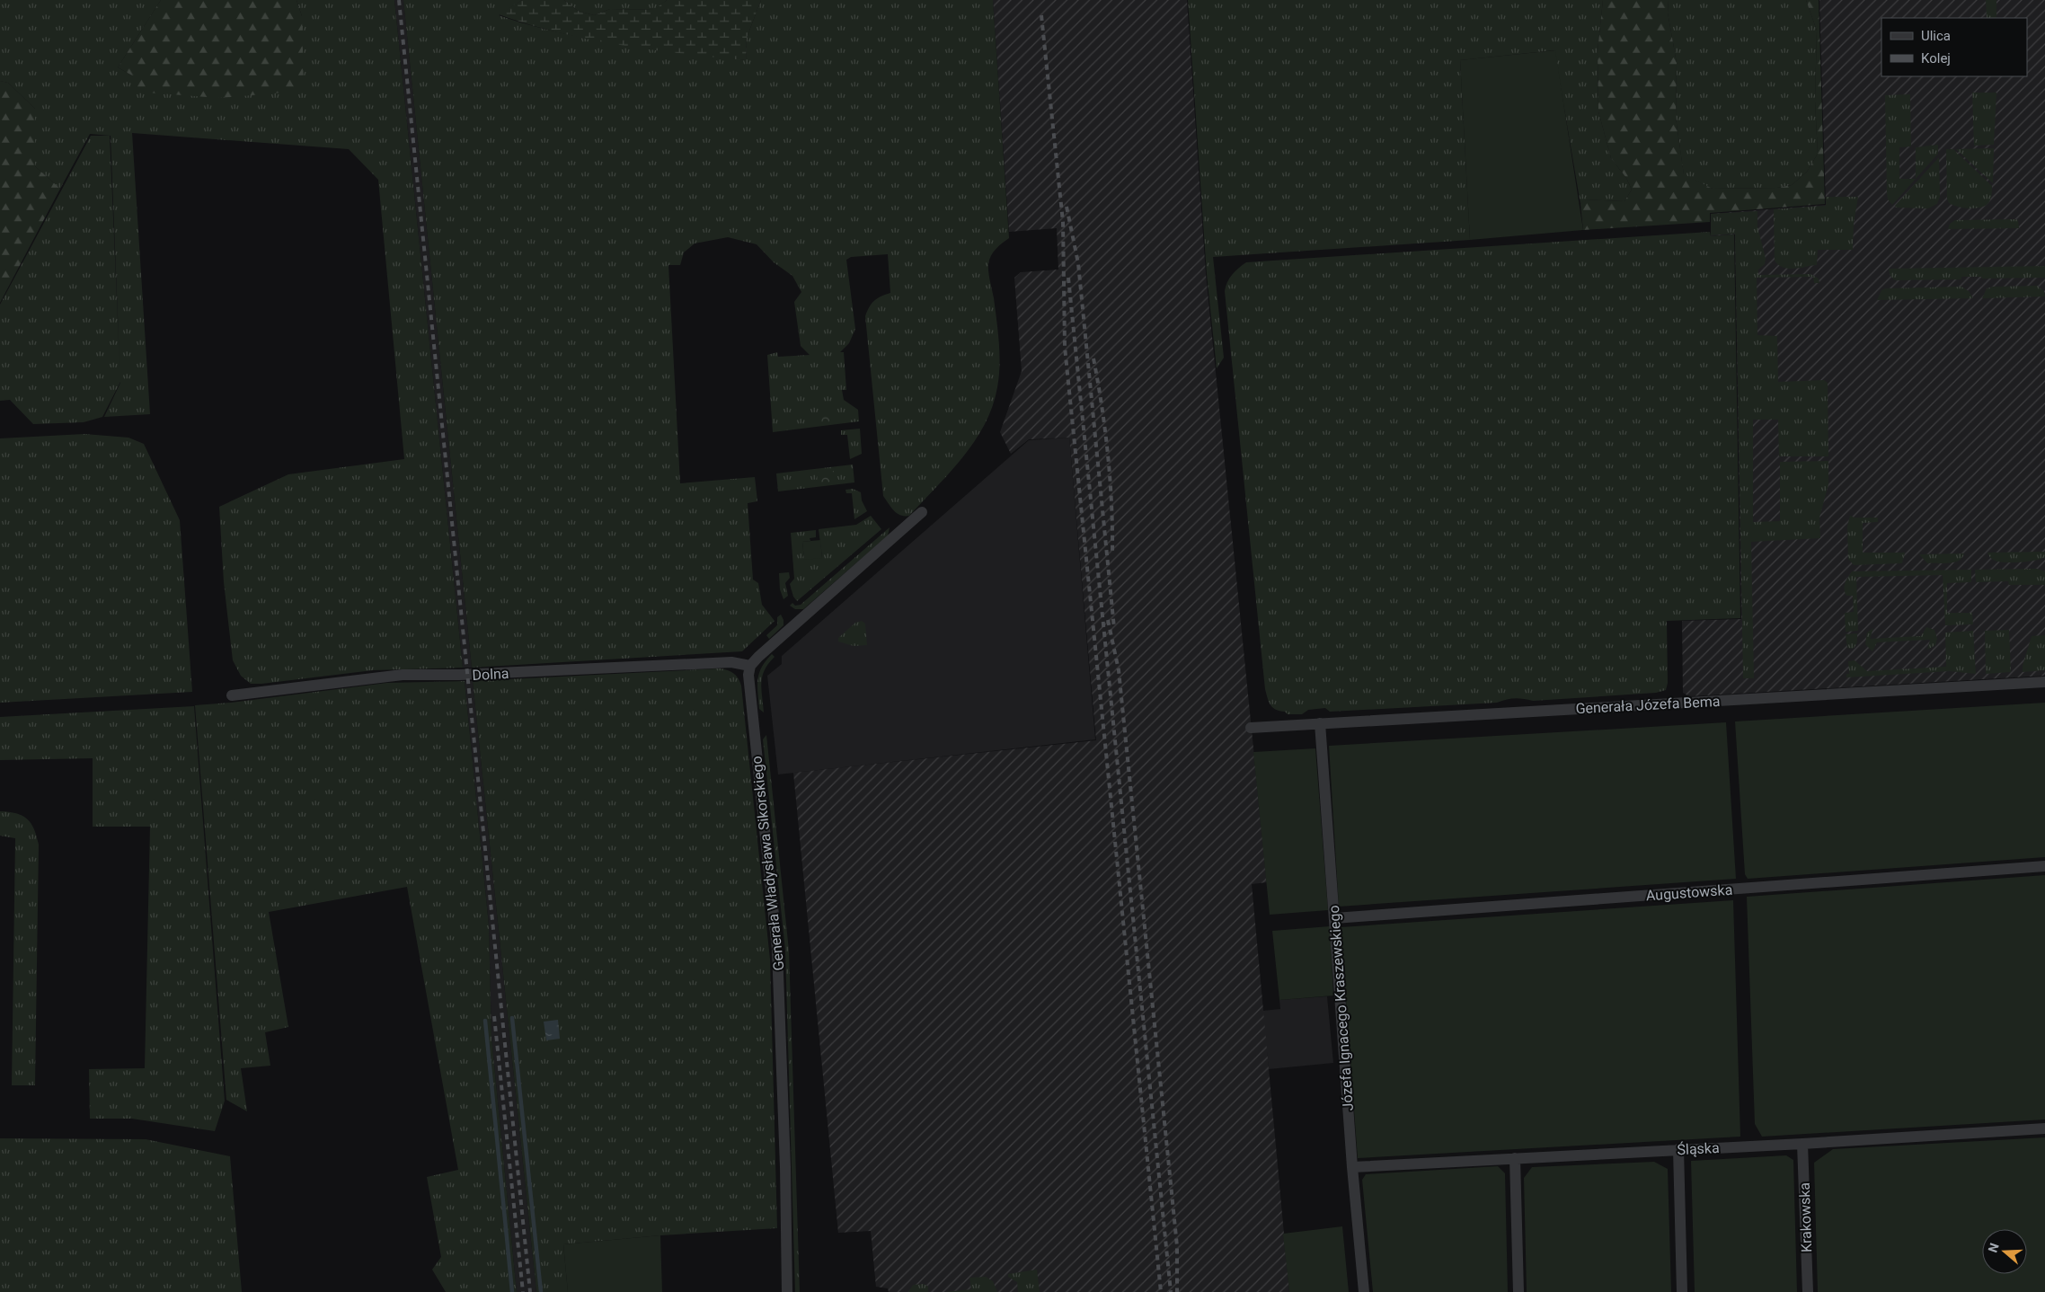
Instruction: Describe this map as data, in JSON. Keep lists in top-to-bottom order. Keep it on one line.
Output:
{"streets":{"street":["Dolna","Generała Józefa Bema","Generała Władysława Sikorskiego","Augustowska","Józefa Ignacego Kraszewskiego","Śląska","Krakowska"]},"crossings":[["Dolna","Generała Władysława Sikorskiego"],["Generała Józefa Bema","Józefa Ignacego Kraszewskiego"],["Augustowska","Józefa Ignacego Kraszewskiego"],["Józefa Ignacego Kraszewskiego","Śląska"],["Śląska","Krakowska"]],"legend":["Ulica","Kolej"],"north":"left"}
